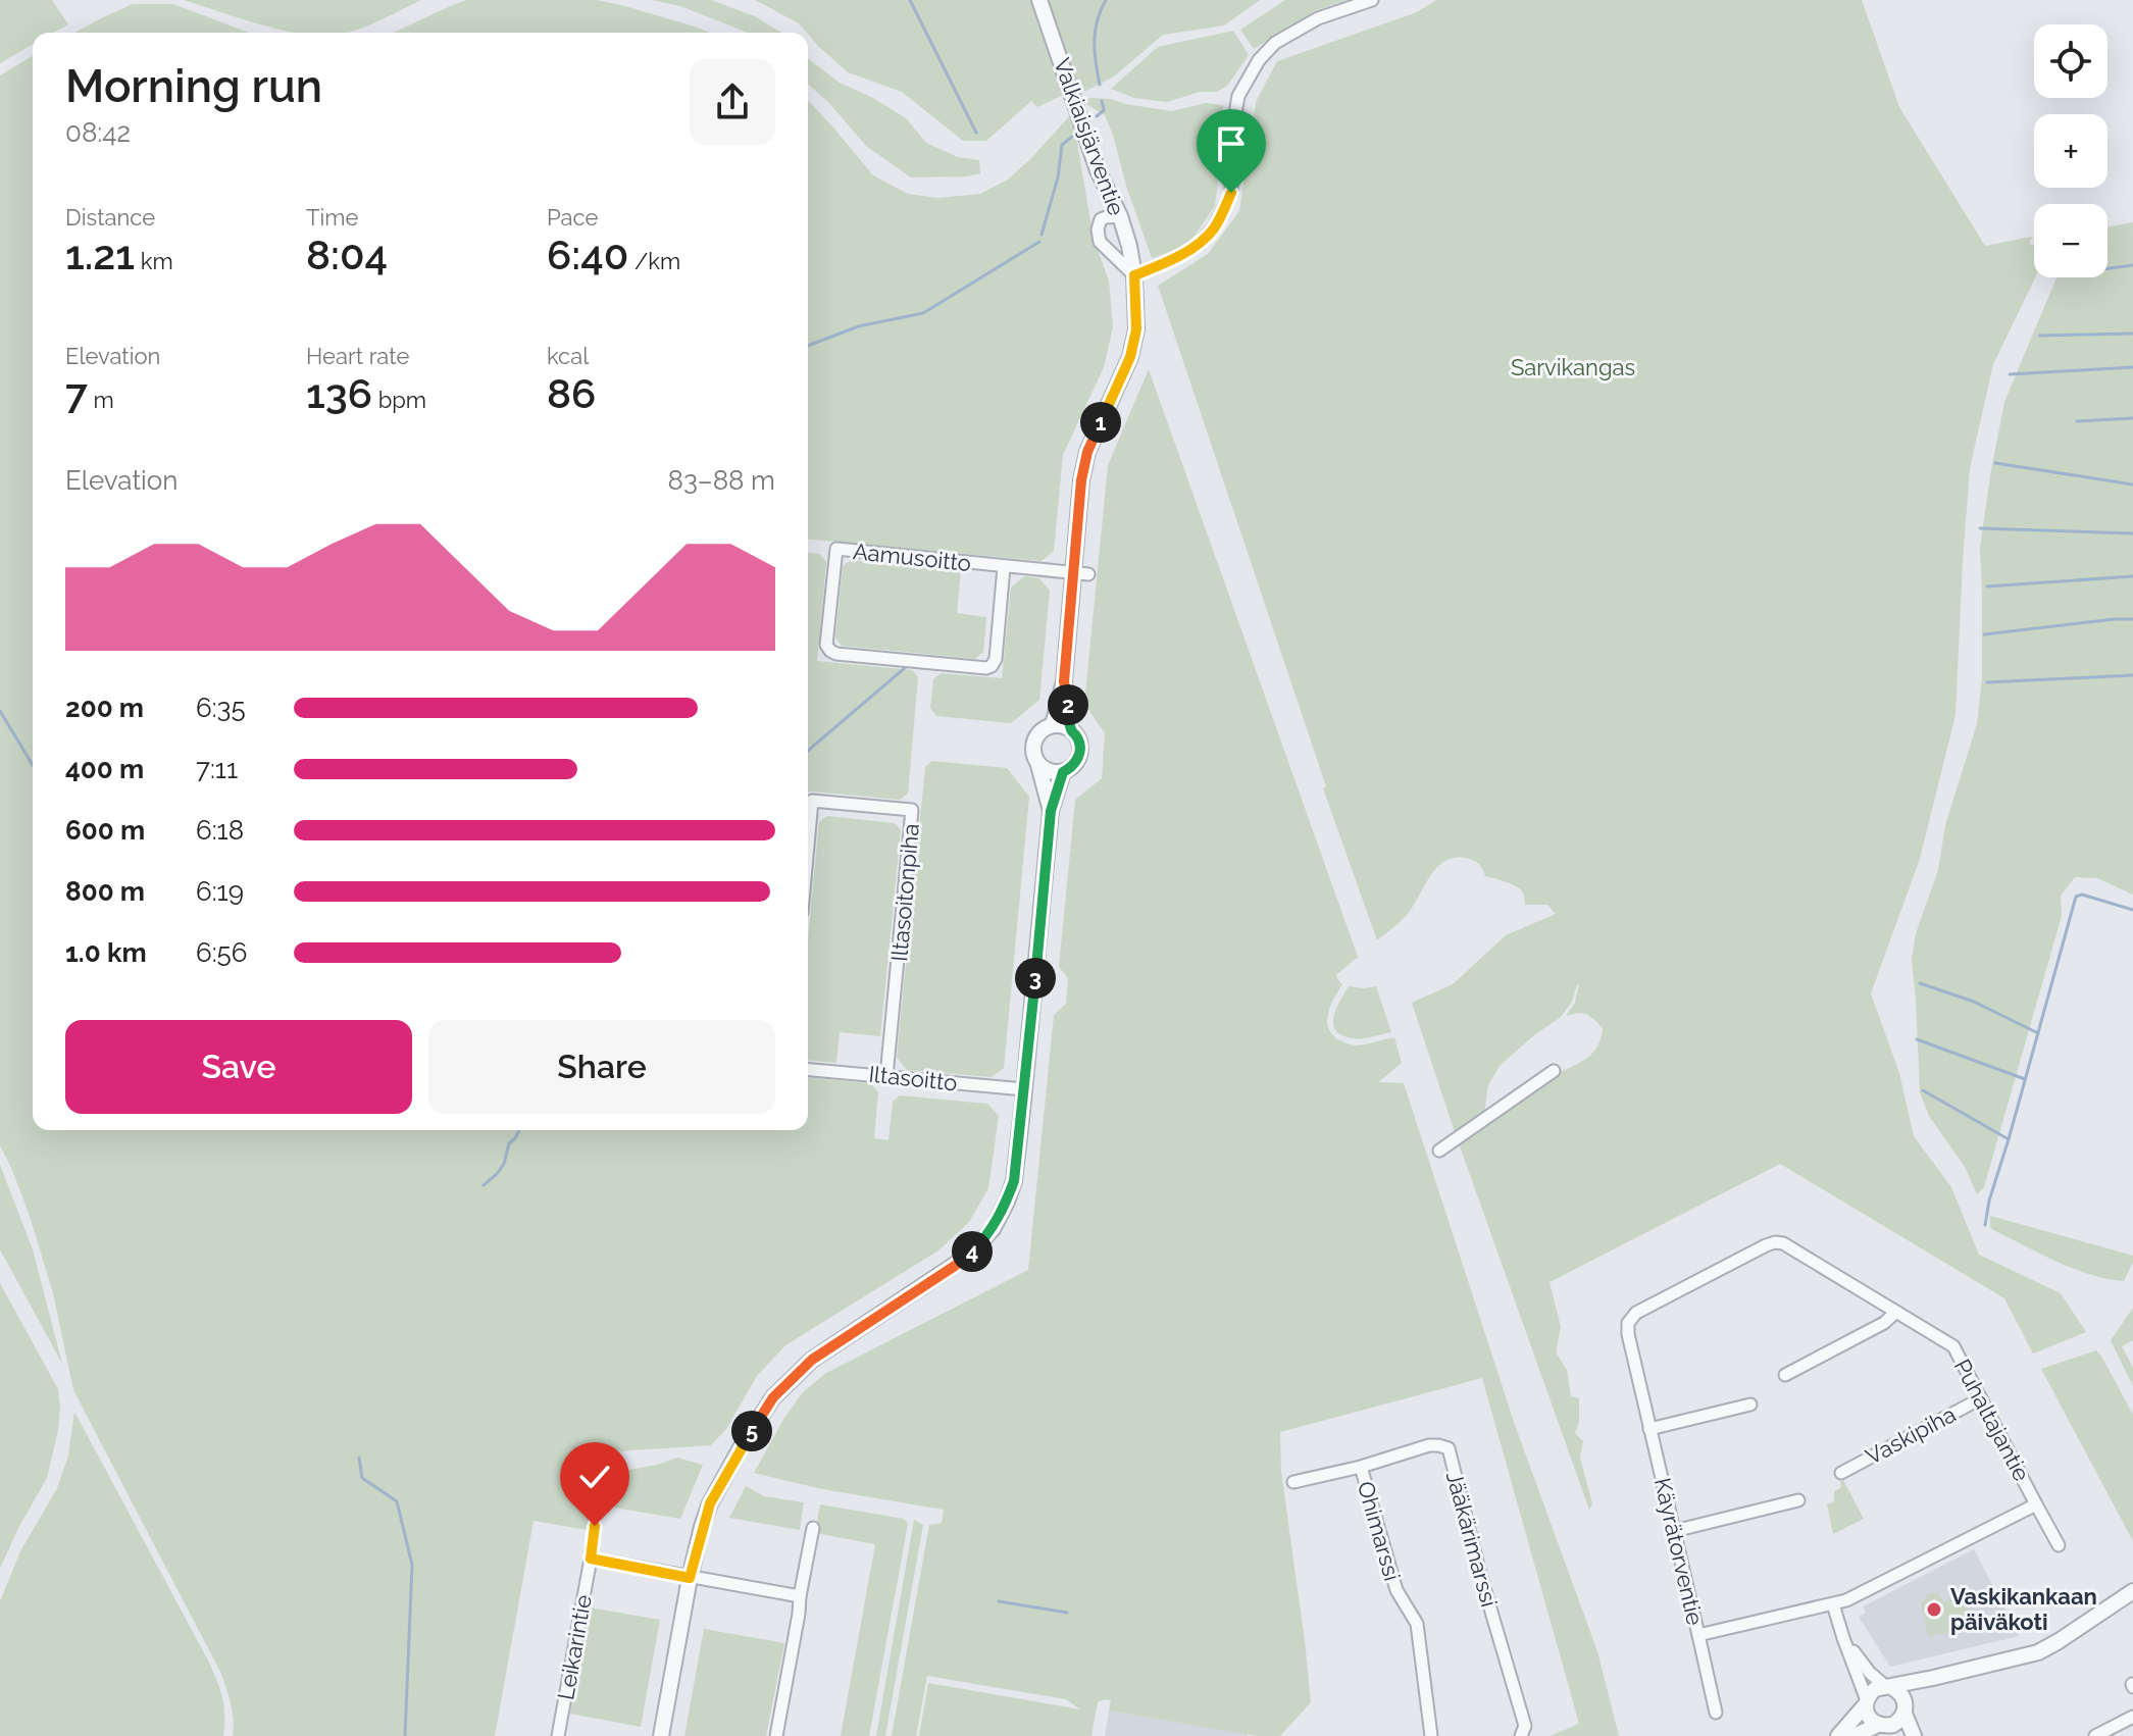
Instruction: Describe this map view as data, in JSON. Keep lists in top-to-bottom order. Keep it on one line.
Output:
{"streets":{"street":["Valkiaisjärventie","Aamusoitto","Iltasoitonpiha","Iltasoitto","Puhaltajantie","Vaskipiha","Ohimarssi","Jääkärimarssi","Käyrätorventie","Leikarintie"]},"crossings":[["Valkiaisjärventie","Aamusoitto"],["Iltasoitonpiha","Iltasoitto"],["Puhaltajantie","Vaskipiha"],["Puhaltajantie","Käyrätorventie"],["Ohimarssi","Jääkärimarssi"]],"parks":["Sarvikangas"],"places":["Vaskikankaan päiväkoti"],"page":{"map_buttons":["+","−"],"heading":["Morning run","08:42"],"stats":[["Distance","1.21 km"],["Time","8:04"],["Pace","6:40 /km"],["Elevation","7 m"],["Heart rate","136 bpm"],["kcal","86"]],"pins":["1","2","3","4","5"],"chart":["Elevation","83–88 m"],"list":[{"name":"200 m","note":"6:35"},{"name":"400 m","note":"7:11"},{"name":"600 m","note":"6:18"},{"name":"800 m","note":"6:19"},{"name":"1.0 km","note":"6:56"}],"buttons":["Save","Share"]}}
